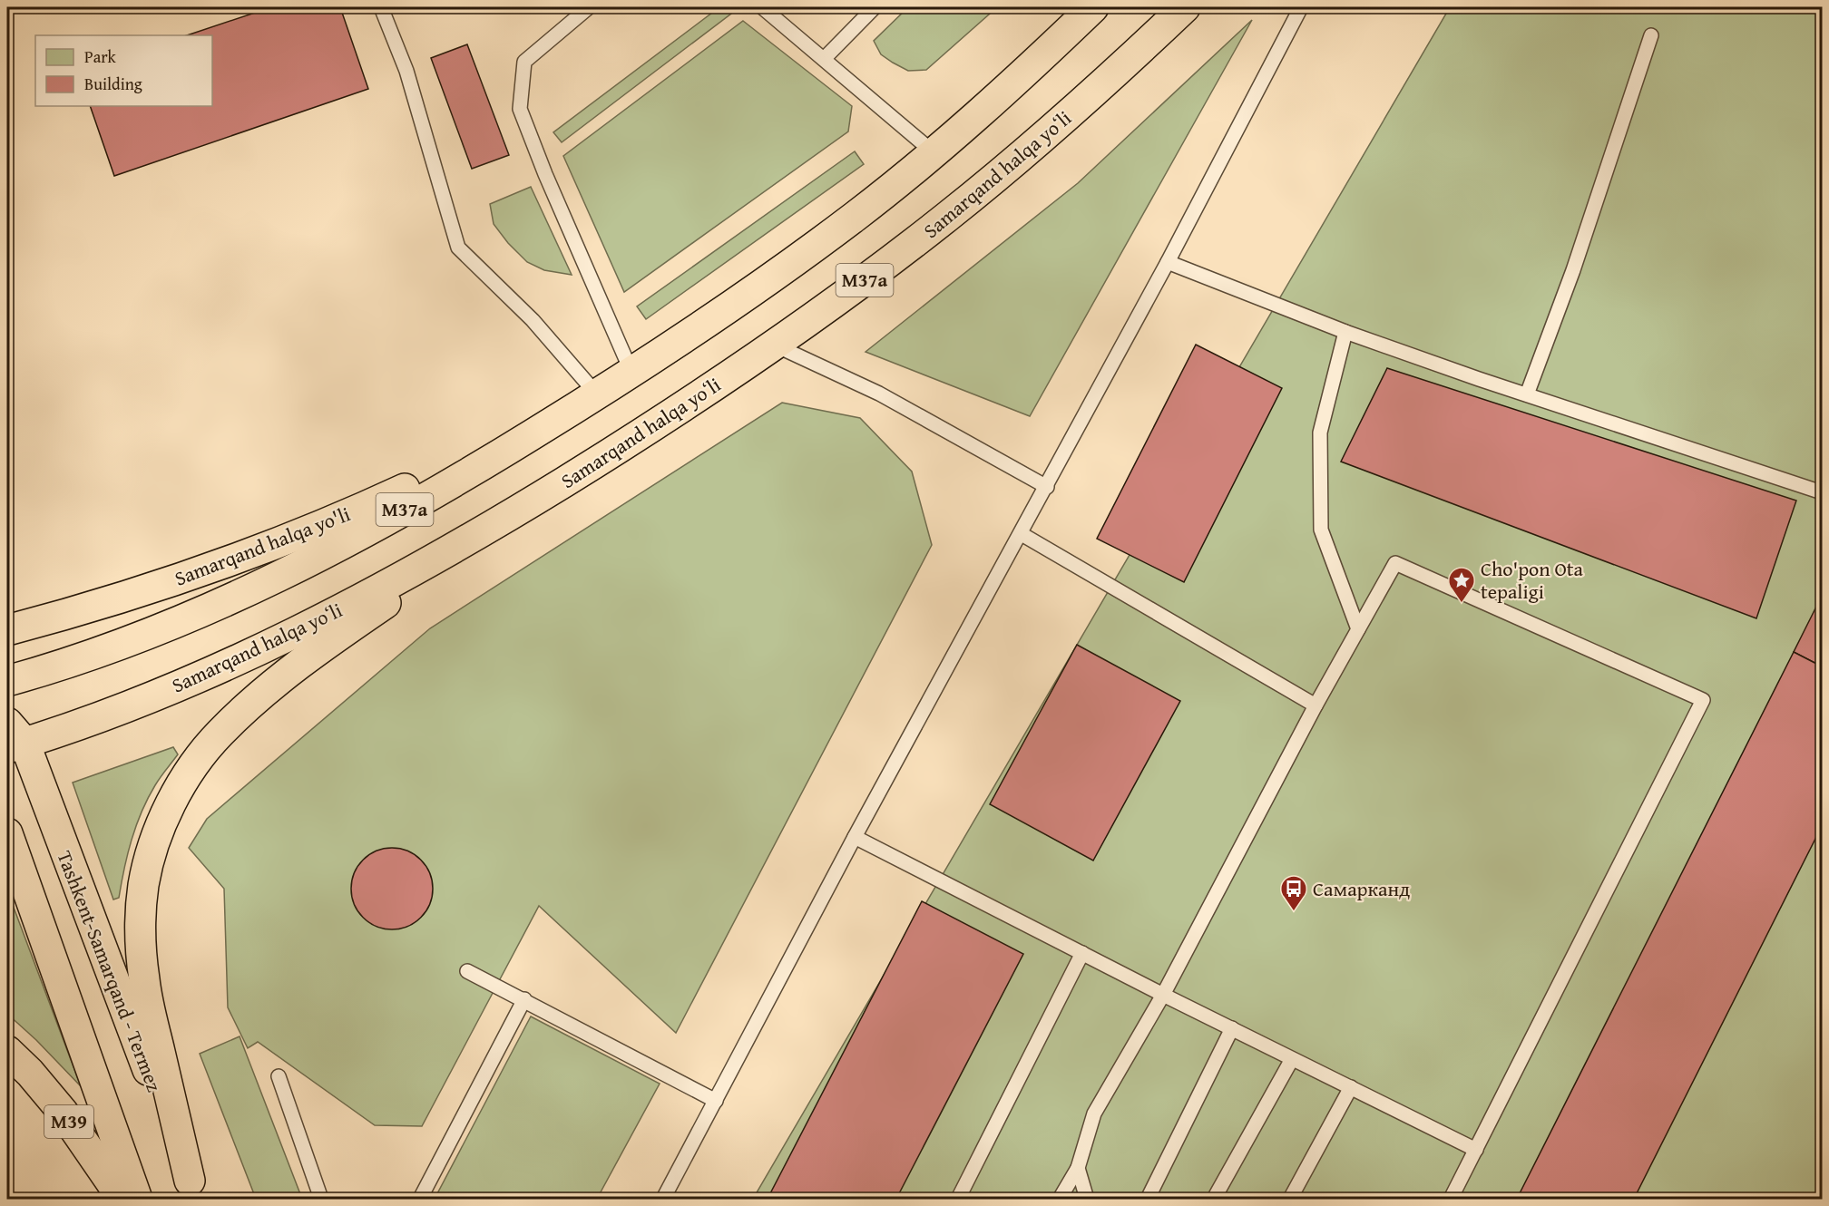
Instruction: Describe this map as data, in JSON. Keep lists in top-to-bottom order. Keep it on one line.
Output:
{"streets":{"highway":["Samarqand halqa yoʻli","M37a","Samarqand halqa yo'li","Tashkent-Samarqand - Termez","M39"]},"crossings":[["Samarqand halqa yoʻli","Tashkent-Samarqand - Termez"],["M37a","Samarqand halqa yo'li"]],"places":{"place":["Cho'pon Ota tepaligi"],"bus stop":["Самарканд"]},"legend":["Park","Building"]}
